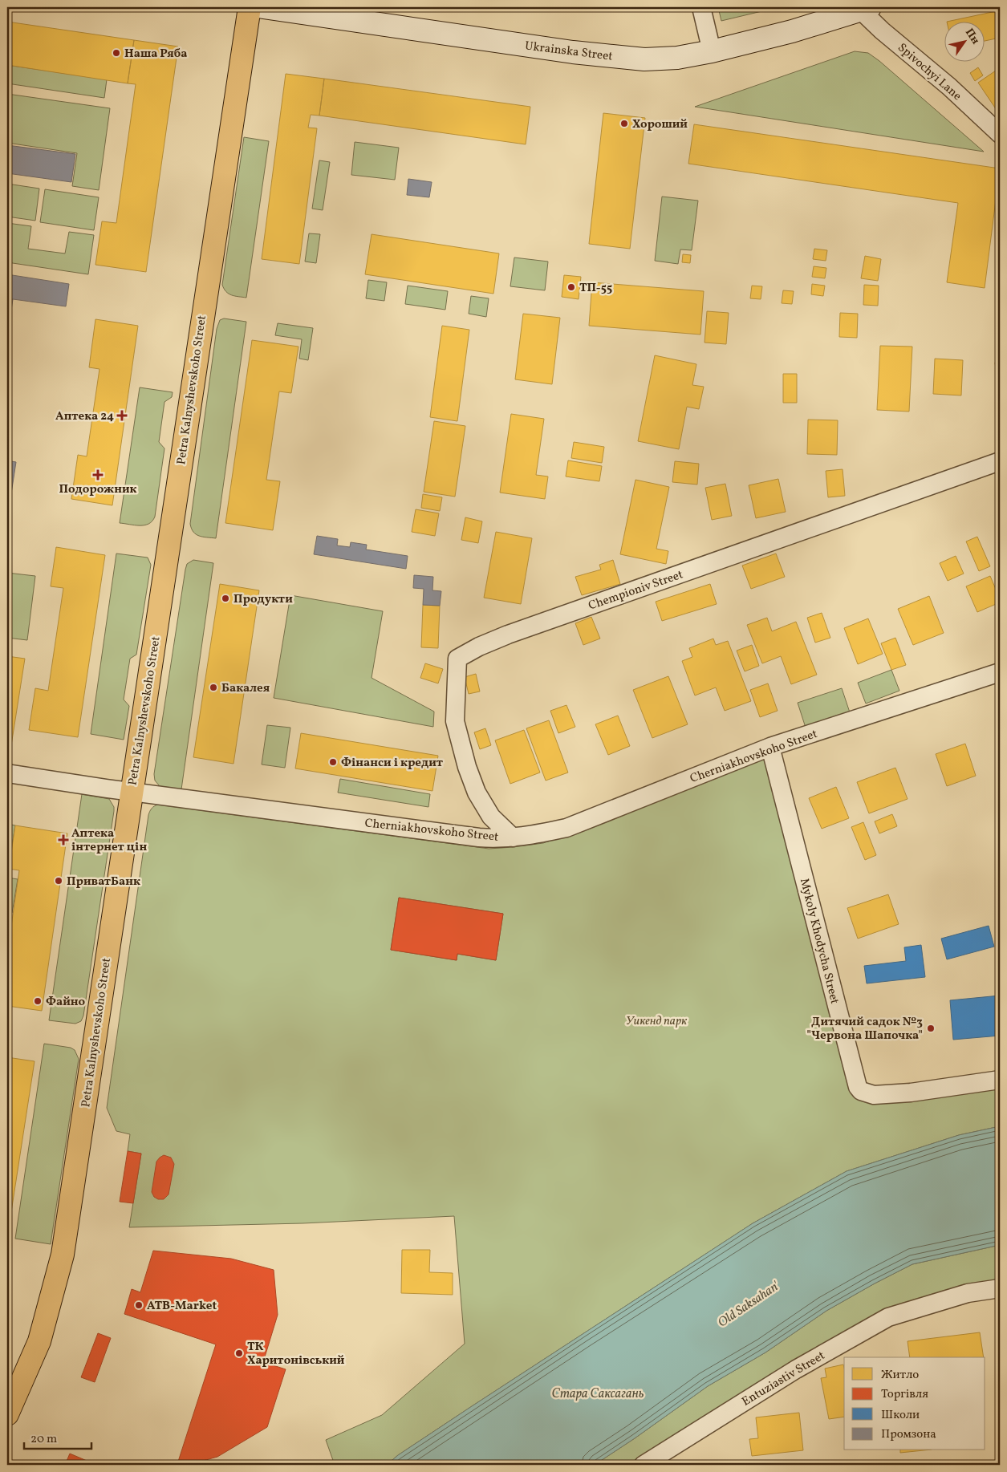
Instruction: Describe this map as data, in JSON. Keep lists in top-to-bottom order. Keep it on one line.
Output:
{"streets":{"main road":["Ukrainska Street","Petra Kalnyshevskoho Street"],"street":["Spivochyi Lane","Chempioniv Street","Cherniakhovskoho Street","Mykoly Khodycha Street","Entuziastiv Street"]},"crossings":[["Ukrainska Street","Spivochyi Lane"],["Petra Kalnyshevskoho Street","Cherniakhovskoho Street"],["Chempioniv Street","Cherniakhovskoho Street"],["Cherniakhovskoho Street","Mykoly Khodycha Street"]],"water":["Old Saksahan'","Стара Саксагань"],"parks":["Уикенд парк"],"places":{"other":["Наша Ряба","Хороший","ТП-55","Продукти","Бакалея","Фінанси і кредит","ПриватБанк","Файно","Дитячий садок №3 \"Червона Шапочка\"","ATB-Market","ТК Харитонівський"],"health":["Аптека 24","Подорожник","Аптека інтернет цін"]},"legend":["Житло","Торгівля","Школи","Промзона"],"scale_bar":"20 m","north":"top right"}
